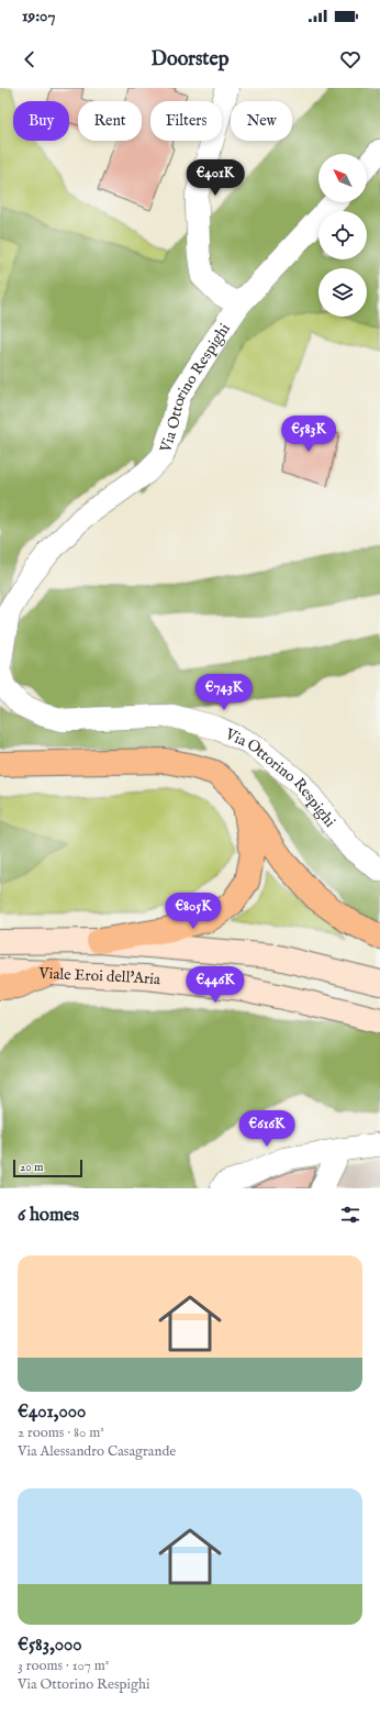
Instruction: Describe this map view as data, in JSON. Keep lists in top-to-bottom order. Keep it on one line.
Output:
{"streets":{"main road":["Viale Eroi dell'Aria"],"street":["Via Ottorino Respighi"]},"scale_bar":"20 m","north":"top left","page":{"status":"19:07","header":"Doorstep","chip":["Buy","Rent","Filters","New"],"price":["€401K","€583K","€743K","€805K","€446K","€616K"],"scale":"20 m","heading":"6 homes","list":[{"name":"€401,000","note":"2 rooms · 80 m² · Via Alessandro Casagrande"},{"name":"€583,000","note":"3 rooms · 107 m² · Via Ottorino Respighi"}]}}
